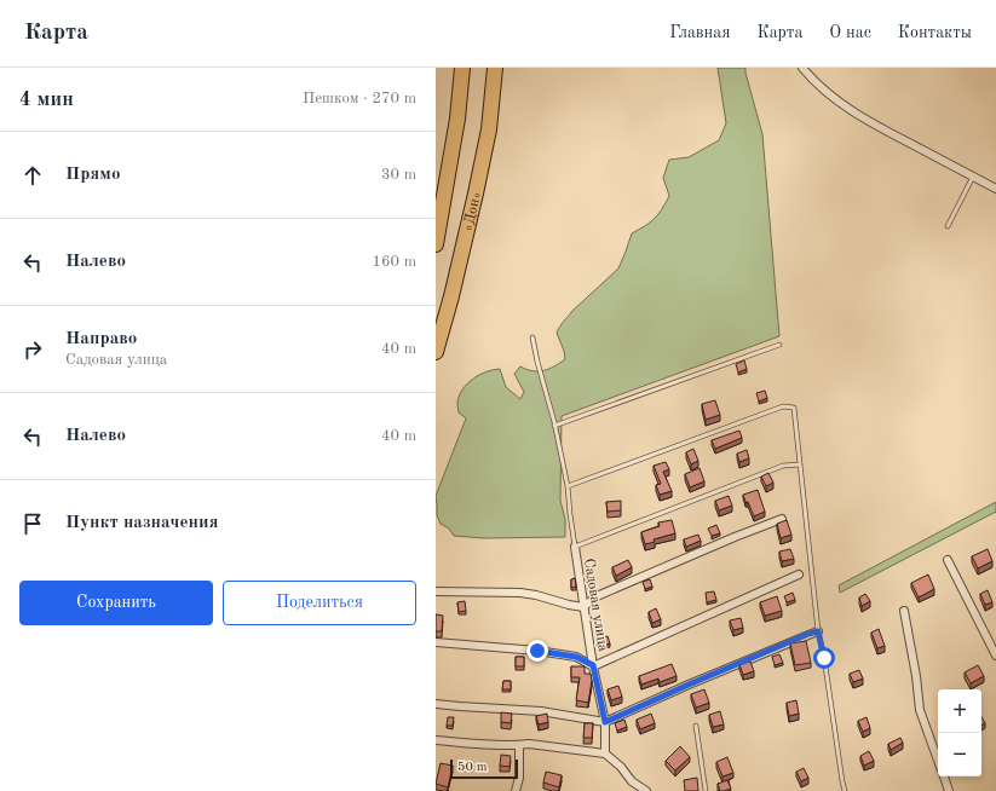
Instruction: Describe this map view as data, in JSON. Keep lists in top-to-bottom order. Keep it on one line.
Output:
{"streets":{"highway":["«Дон»"],"street":["Садовая улица"]},"scale_bar":"50 m","page":{"header":"Карта","nav":["Главная","Карта","О нас","Контакты"],"heading":["4 мин","Пешком · 270 m"],"list":[["Прямо","30 m"],["Налево","160 m"],["Направо","Садовая улица","40 m"],["Налево","40 m"],"Пункт назначения"],"buttons":["Сохранить","Поделиться"],"map_buttons":["+","−"],"scale":"50 m"}}
